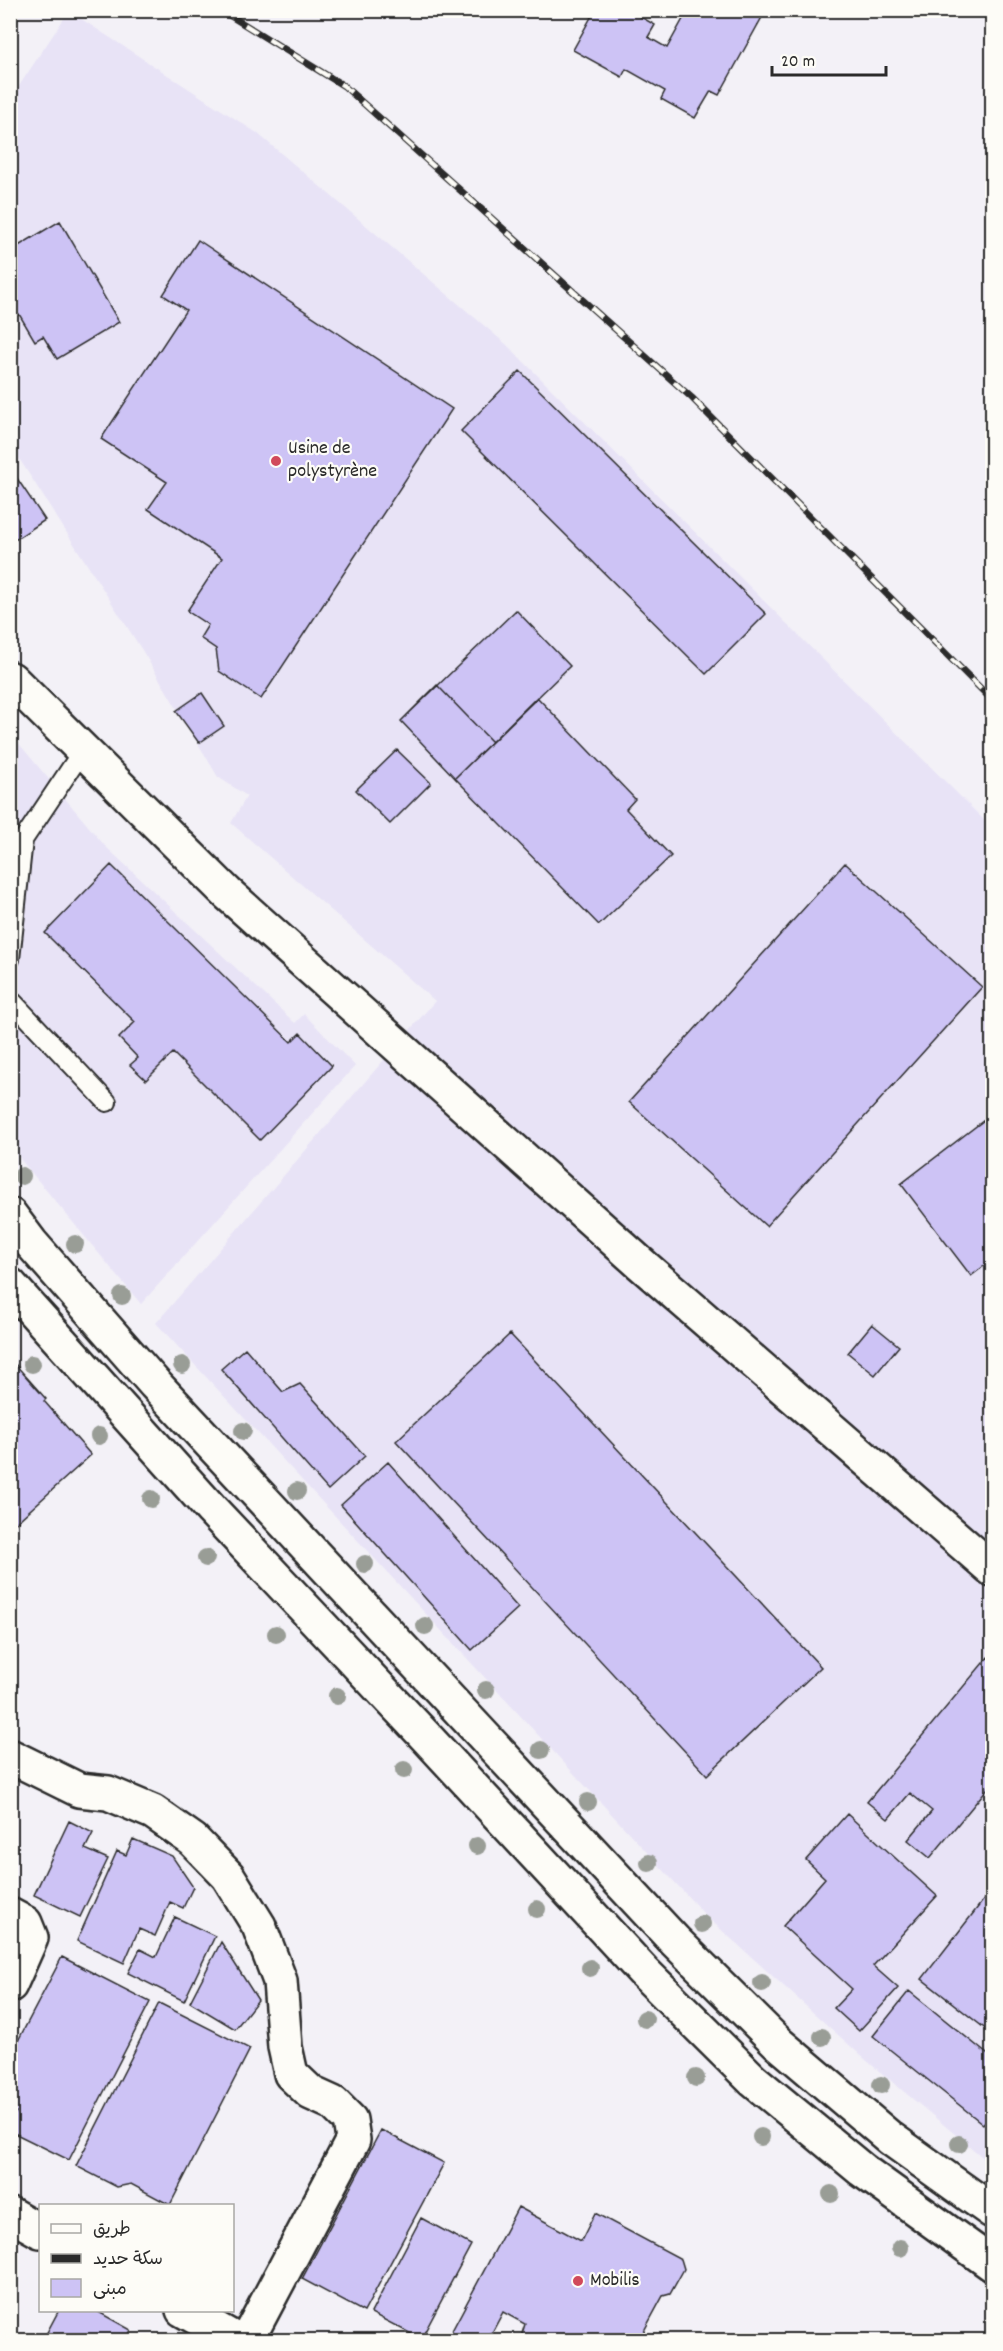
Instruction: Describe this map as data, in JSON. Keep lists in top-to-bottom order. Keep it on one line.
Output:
{"places":["Usine de polystyrène","Mobilis"],"legend":["طريق","سكة حديد","مبنى"],"scale_bar":"20 m"}
